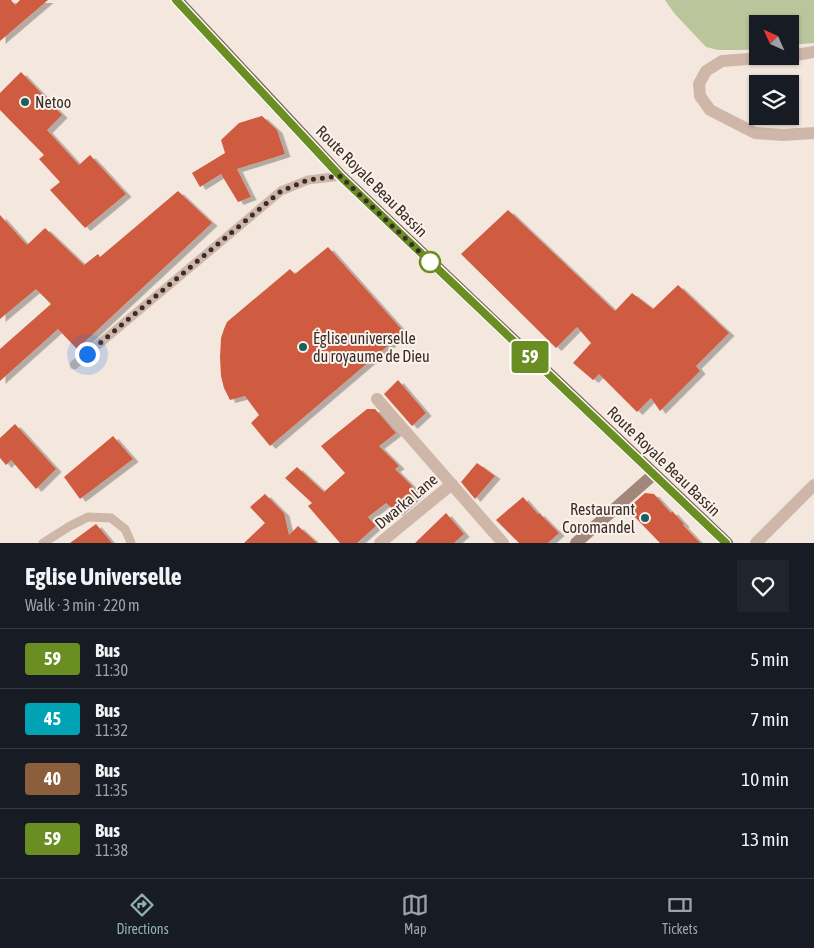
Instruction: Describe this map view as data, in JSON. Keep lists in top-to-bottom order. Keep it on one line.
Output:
{"streets":{"main road":["Route Royale Beau Bassin"],"street":["Dwarka Lane"]},"places":["Netoo","Église universelle du royaume de Dieu","Restaurant Coromandel"],"lines":["bus line 59"],"north":"top left","page":{"on_map":"59","heading":["Eglise Universelle","Walk · 3 min · 220 m"],"list":[{"mark":"59","name":"Bus","note":"11:30","value":"5 min"},{"mark":"45","name":"Bus","note":"11:32","value":"7 min"},{"mark":"40","name":"Bus","note":"11:35","value":"10 min"},{"mark":"59","name":"Bus","note":"11:38","value":"13 min"}],"tabs":["Directions","Map","Tickets"]}}
